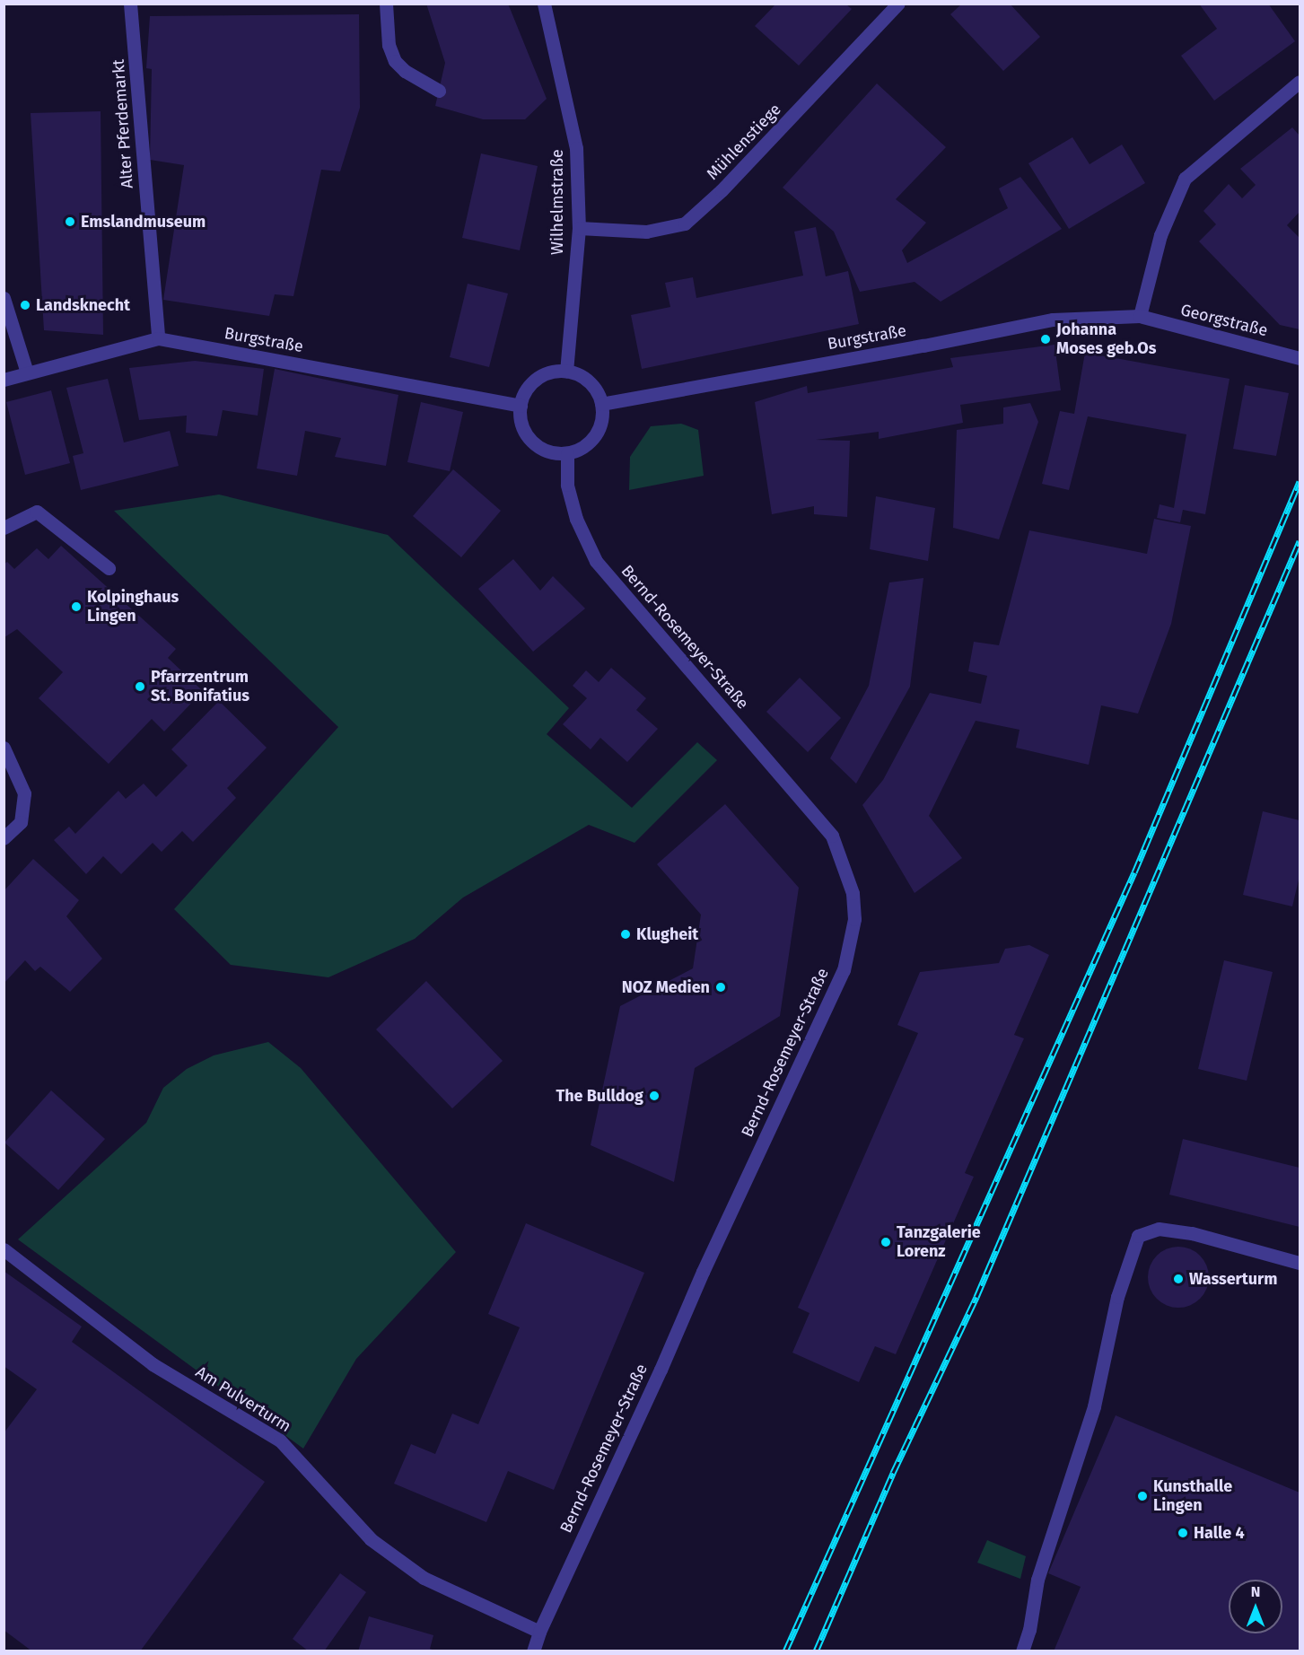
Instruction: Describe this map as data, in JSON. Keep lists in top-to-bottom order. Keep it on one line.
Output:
{"streets":{"street":["Alter Pferdemarkt","Mühlenstiege","Wilhelmstraße","Georgstraße","Burgstraße","Bernd-Rosemeyer-Straße","Am Pulverturm"]},"crossings":[["Alter Pferdemarkt","Burgstraße"],["Mühlenstiege","Wilhelmstraße"],["Wilhelmstraße","Burgstraße"],["Wilhelmstraße","Bernd-Rosemeyer-Straße"],["Georgstraße","Burgstraße"],["Burgstraße","Bernd-Rosemeyer-Straße"],["Bernd-Rosemeyer-Straße","Am Pulverturm"]],"places":["Emslandmuseum","Landsknecht","Johanna Moses geb.Os","Kolpinghaus Lingen","Pfarrzentrum St. Bonifatius","Klugheit","NOZ Medien","The Bulldog","Tanzgalerie Lorenz","Wasserturm","Kunsthalle Lingen","Halle 4"],"north":"top"}
